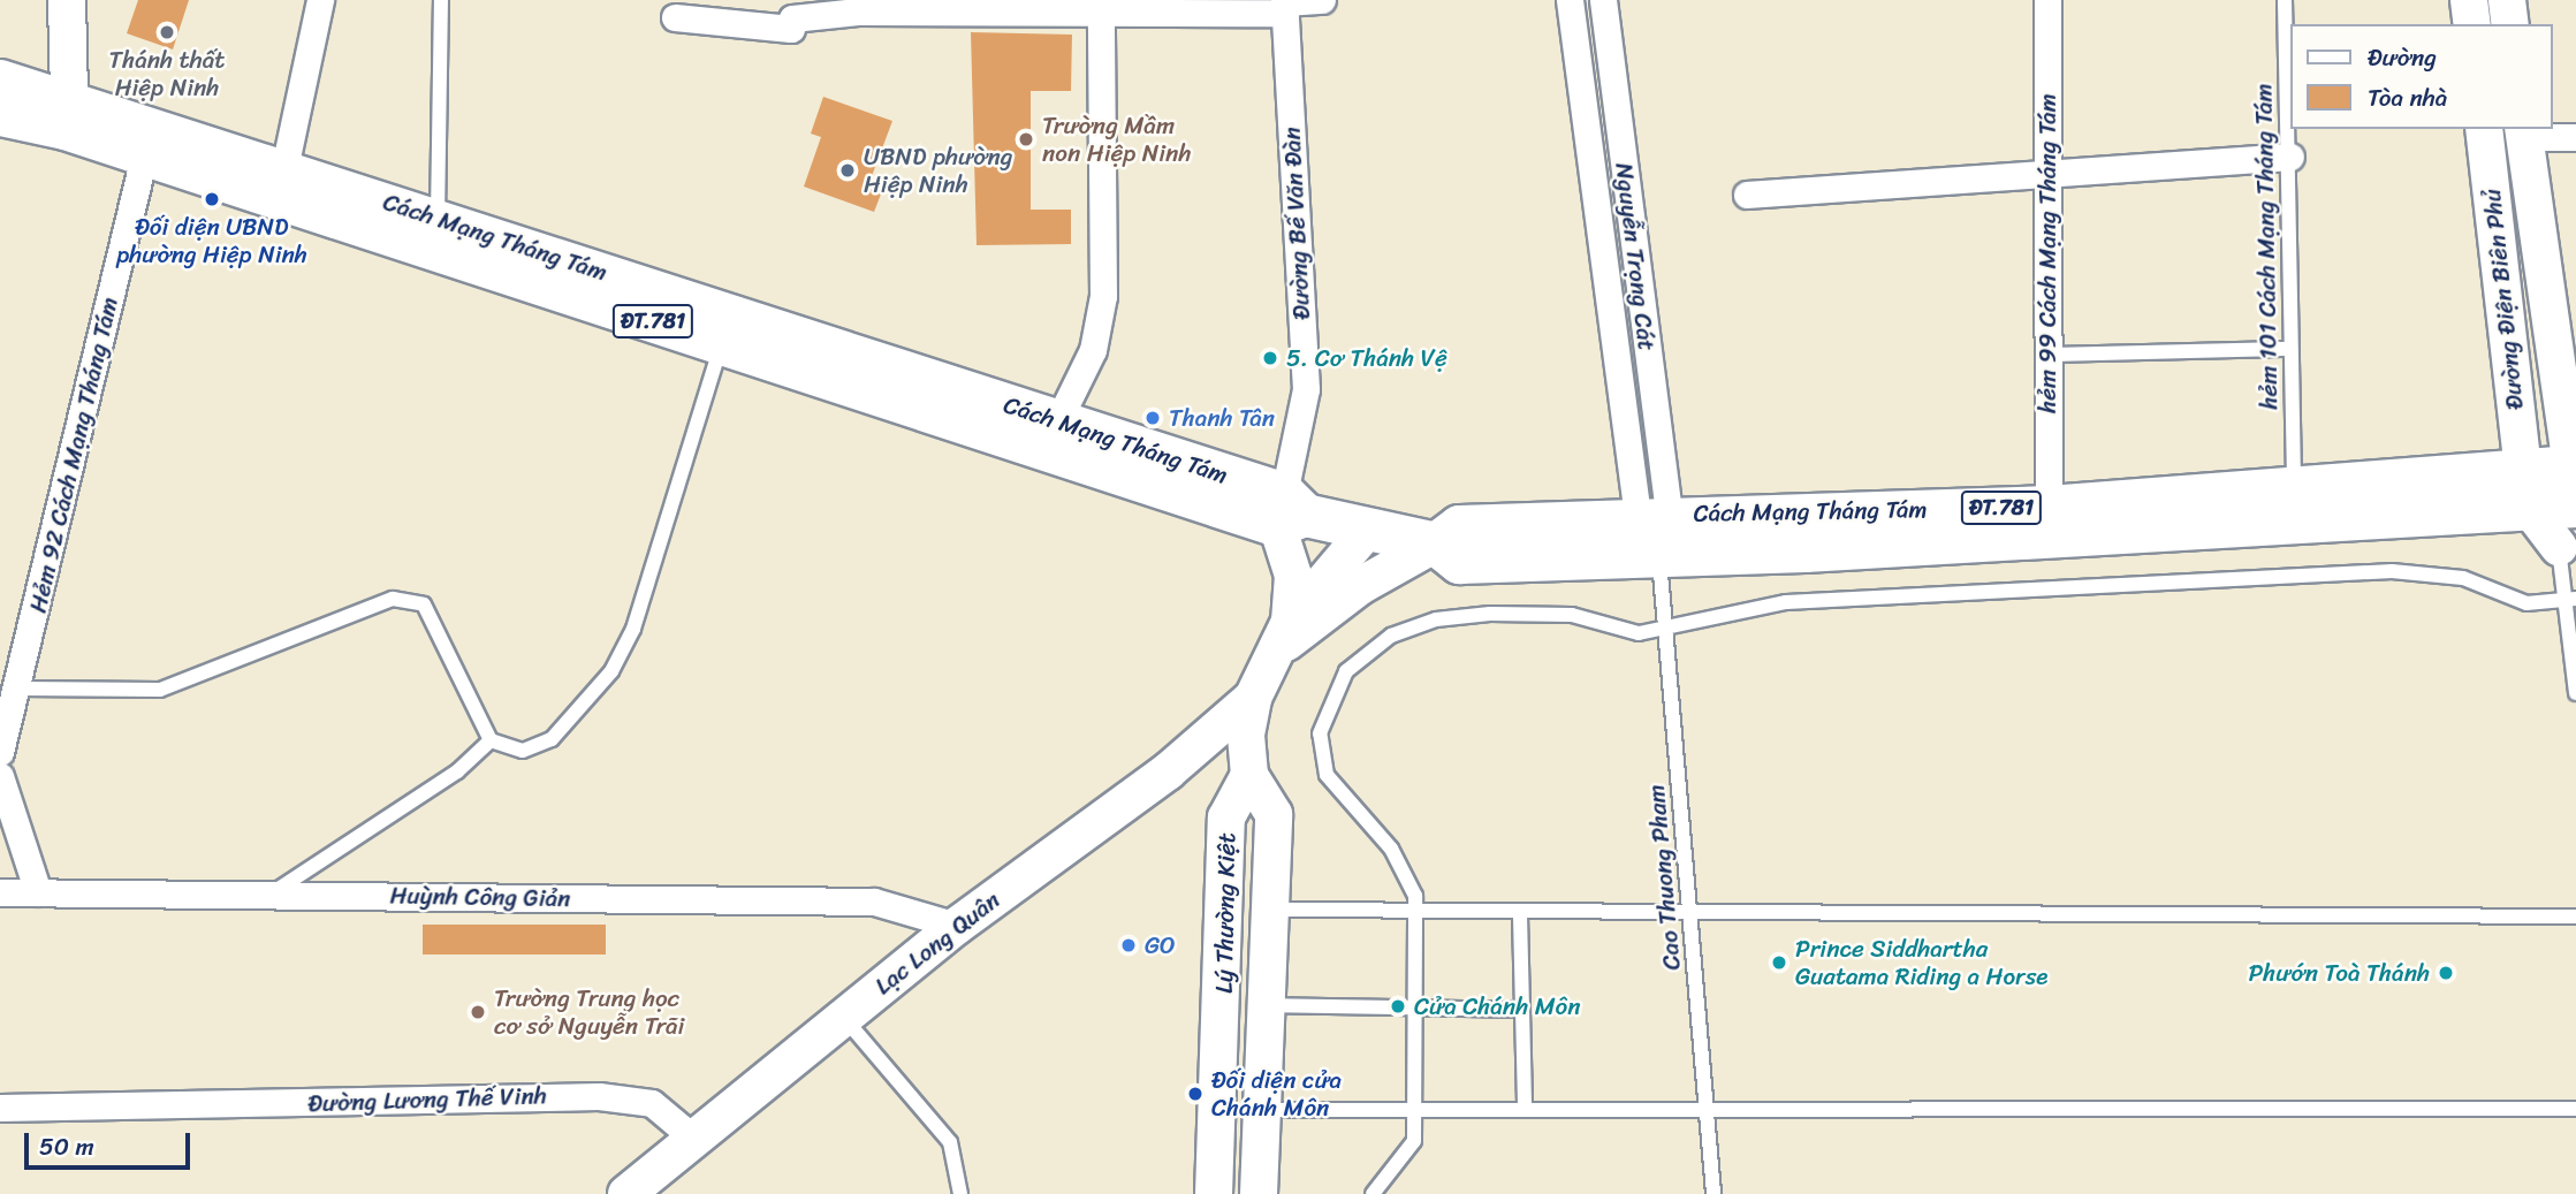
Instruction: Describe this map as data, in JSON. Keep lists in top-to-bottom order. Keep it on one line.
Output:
{"streets":{"main road":["Cách Mạng Tháng Tám","Đường Điện Biên Phủ","ĐT.781","Lý Thường Kiệt","Lạc Long Quân"],"street":["Đường Bế Văn Đàn","hẻm 99 Cách Mạng Tháng Tám","Nguyễn Trọng Cát","Hẻm 92 Cách Mạng Tháng Tám","Huỳnh Công Giản","Đường Lương Thế Vinh"],"lane":["hẻm 101 Cách Mạng Tháng Tám","Cao Thuong Pham"]},"crossings":[["Đường Bế Văn Đàn","Cách Mạng Tháng Tám"],["Cách Mạng Tháng Tám","hẻm 101 Cách Mạng Tháng Tám"],["Cách Mạng Tháng Tám","hẻm 99 Cách Mạng Tháng Tám"],["Cách Mạng Tháng Tám","Nguyễn Trọng Cát"],["Cách Mạng Tháng Tám","Đường Điện Biên Phủ"],["Cách Mạng Tháng Tám","Hẻm 92 Cách Mạng Tháng Tám"],["Cách Mạng Tháng Tám","Cao Thuong Pham"],["Cách Mạng Tháng Tám","Lạc Long Quân"],["Huỳnh Công Giản","Lạc Long Quân"],["Lý Thường Kiệt","Lạc Long Quân"],["Lạc Long Quân","Đường Lương Thế Vinh"]],"places":["Thánh thất Hiệp Ninh","Trường Mầm non Hiệp Ninh","UBND phường Hiệp Ninh","Đối diện UBND phường Hiệp Ninh","5. Cơ Thánh Vệ","Thanh Tân","GO","Prince Siddhartha Guatama Riding a Horse","Phướn Toà Thánh","Cửa Chánh Môn","Trường Trung học cơ sở Nguyễn Trãi","Đối diện cửa Chánh Môn"],"legend":["Đường","Tòa nhà"],"scale_bar":"50 m"}
